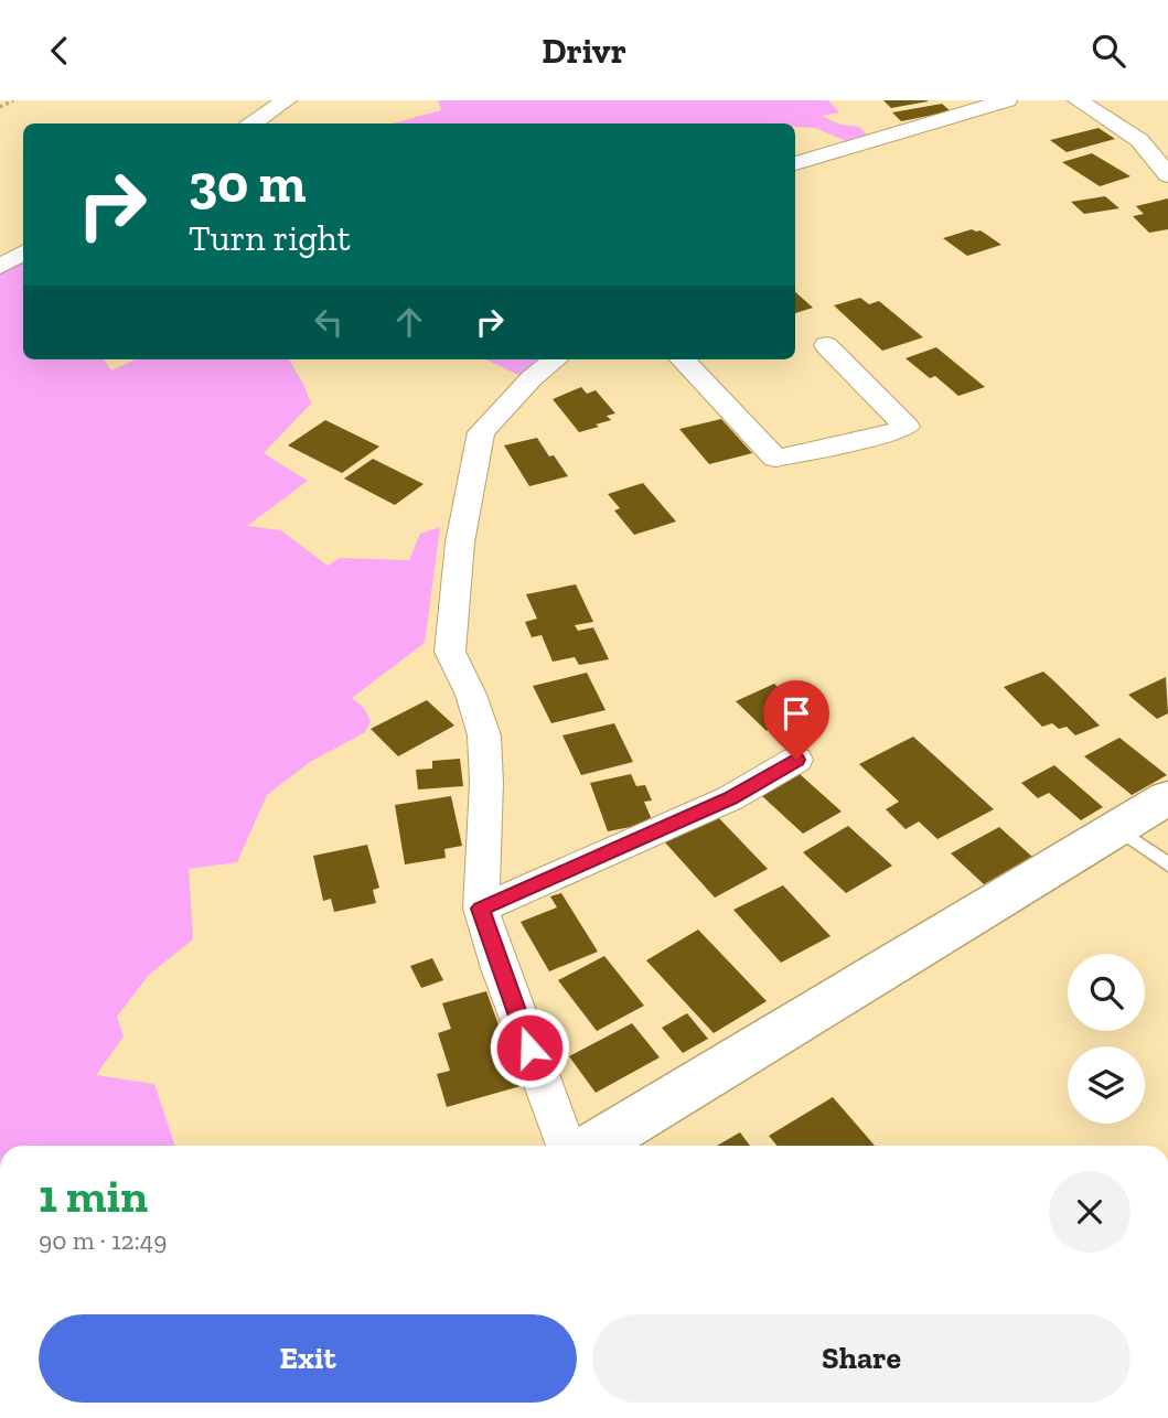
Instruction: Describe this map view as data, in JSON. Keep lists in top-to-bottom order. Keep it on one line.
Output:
{"page":{"header":"Drivr","turn":["30 m","Turn right"],"heading":["1 min","90 m · 12:49"],"buttons":["Exit","Share"]}}
